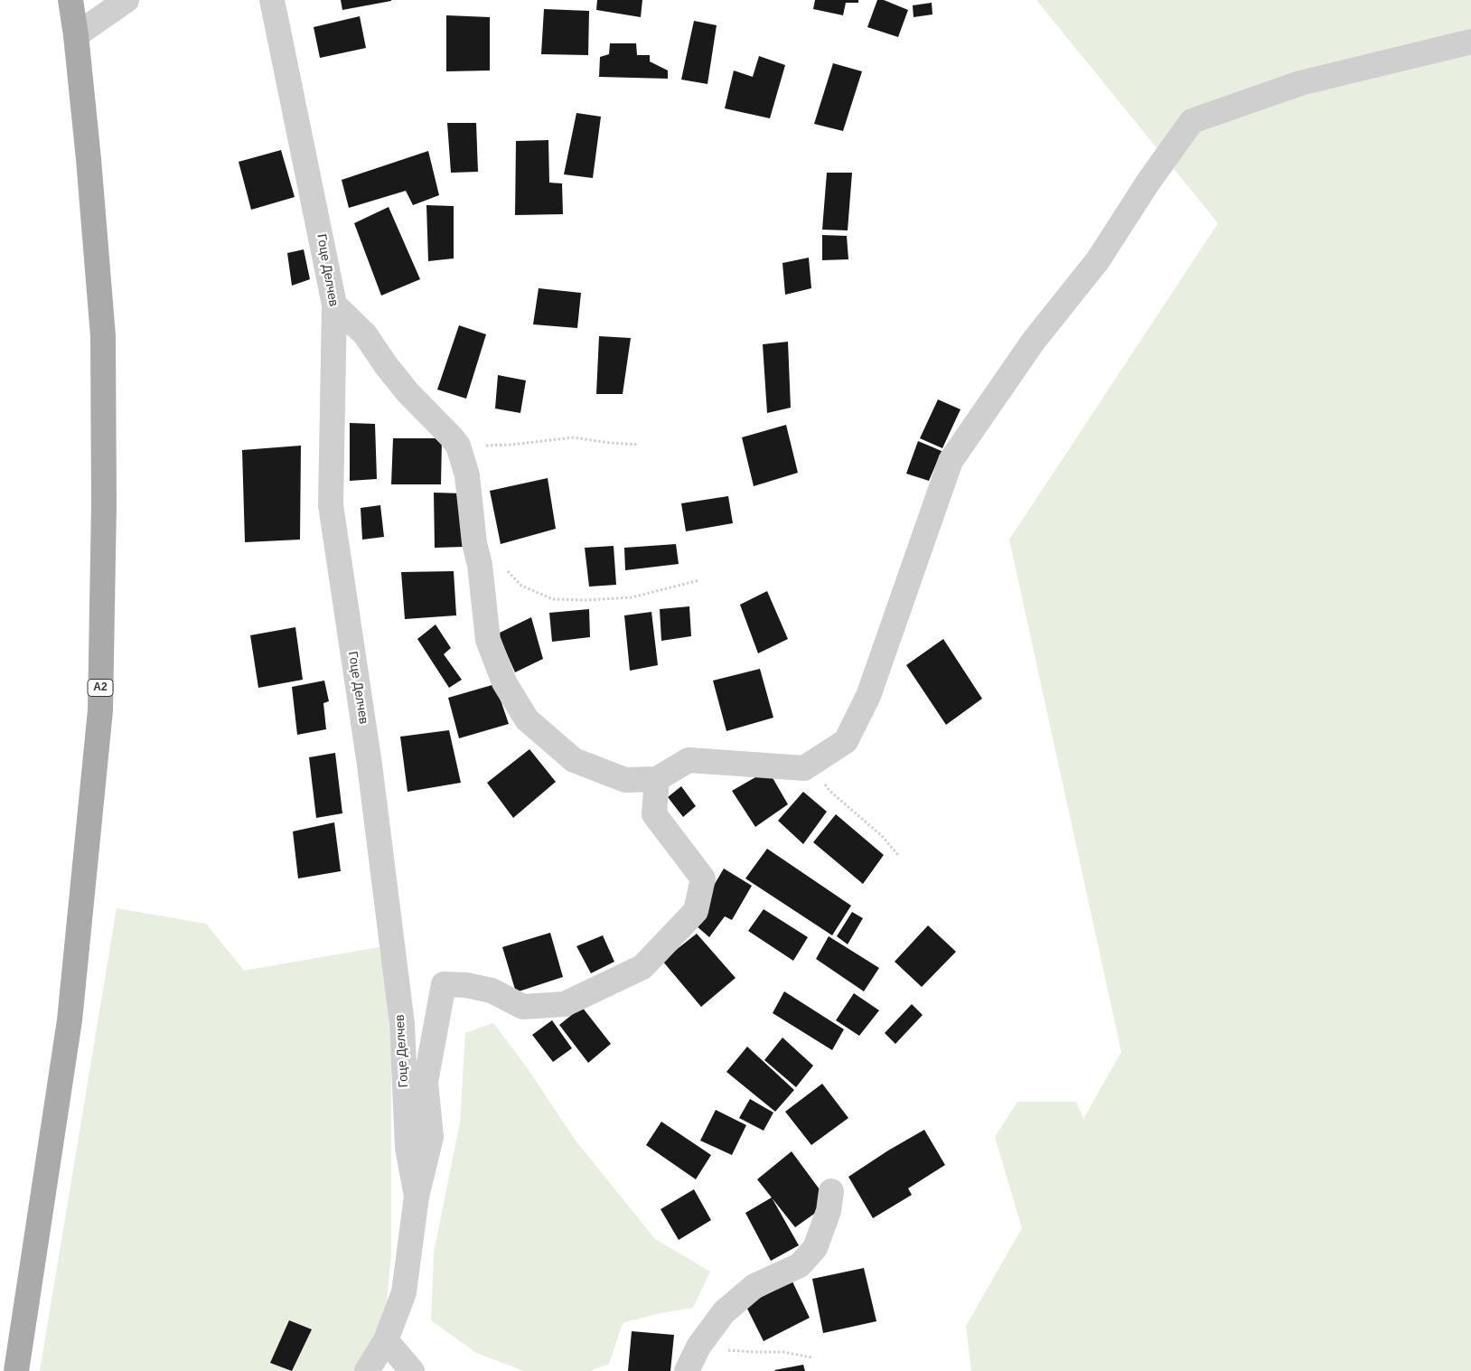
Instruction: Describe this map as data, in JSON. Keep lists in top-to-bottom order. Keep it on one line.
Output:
{"streets":{"main road":["A2"],"street":["Гоце Делчев"]}}
